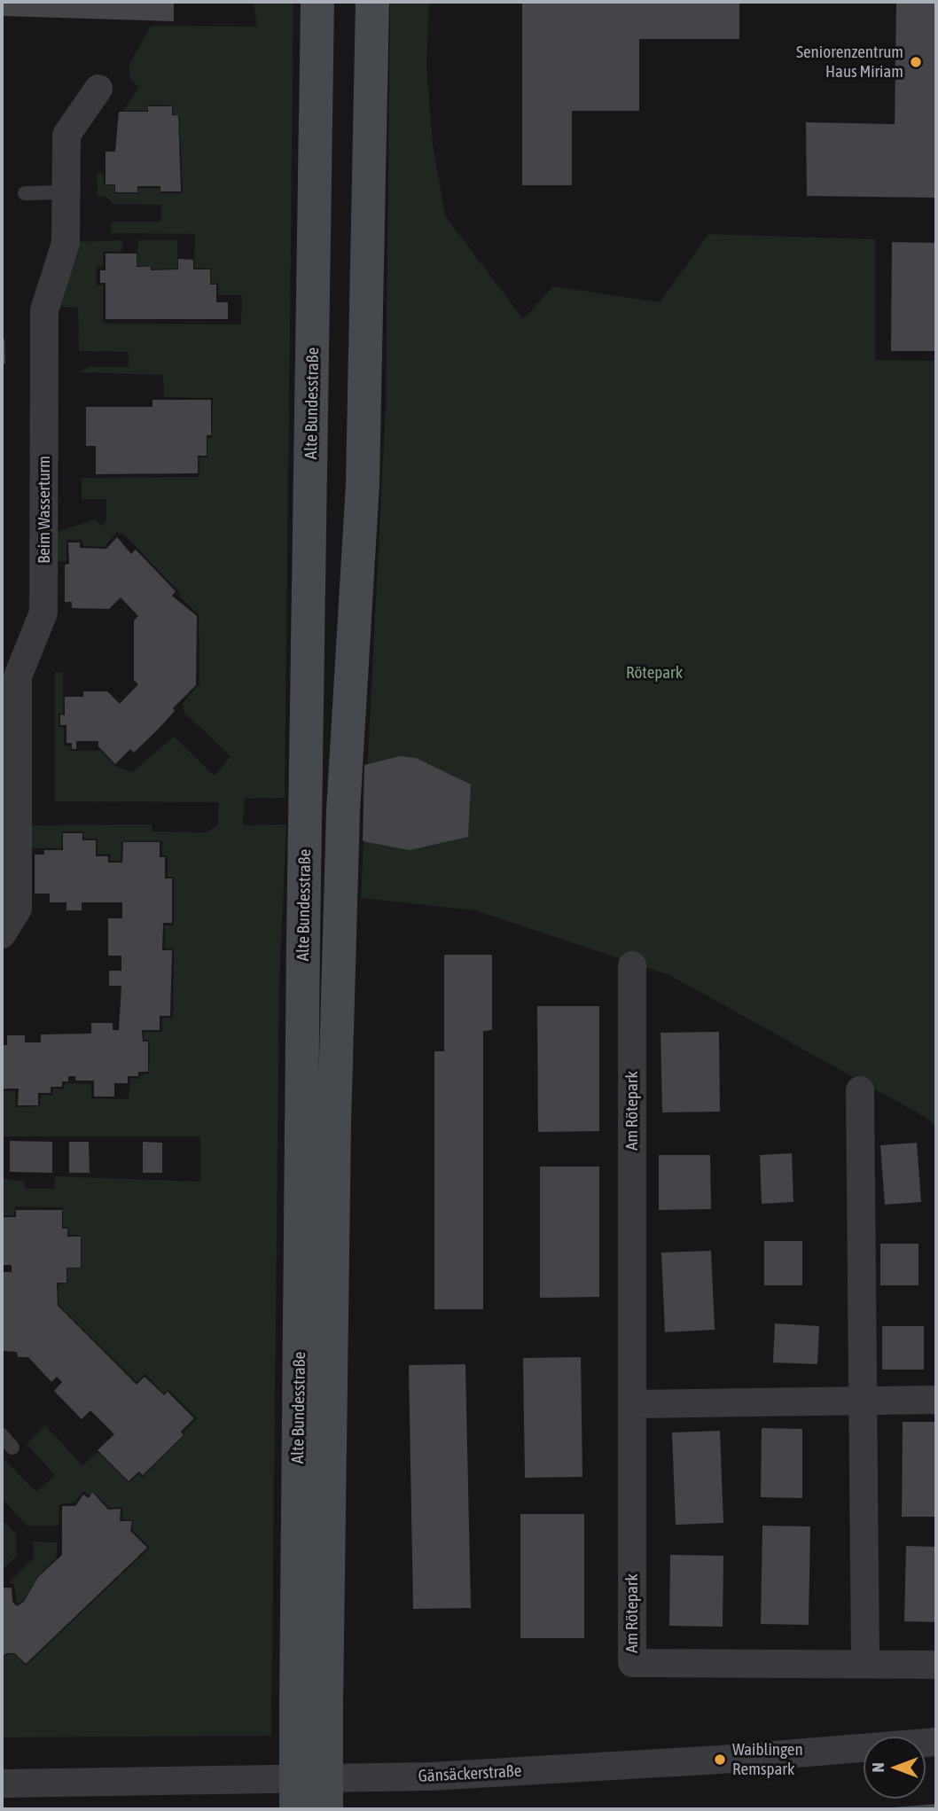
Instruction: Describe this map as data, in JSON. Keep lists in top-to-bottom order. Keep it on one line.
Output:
{"streets":{"main road":["Alte Bundesstraße"],"street":["Beim Wasserturm","Am Rötepark","Gänsäckerstraße"]},"parks":["Rötepark"],"places":["Seniorenzentrum Haus Miriam","Waiblingen Remspark"],"north":"left"}
